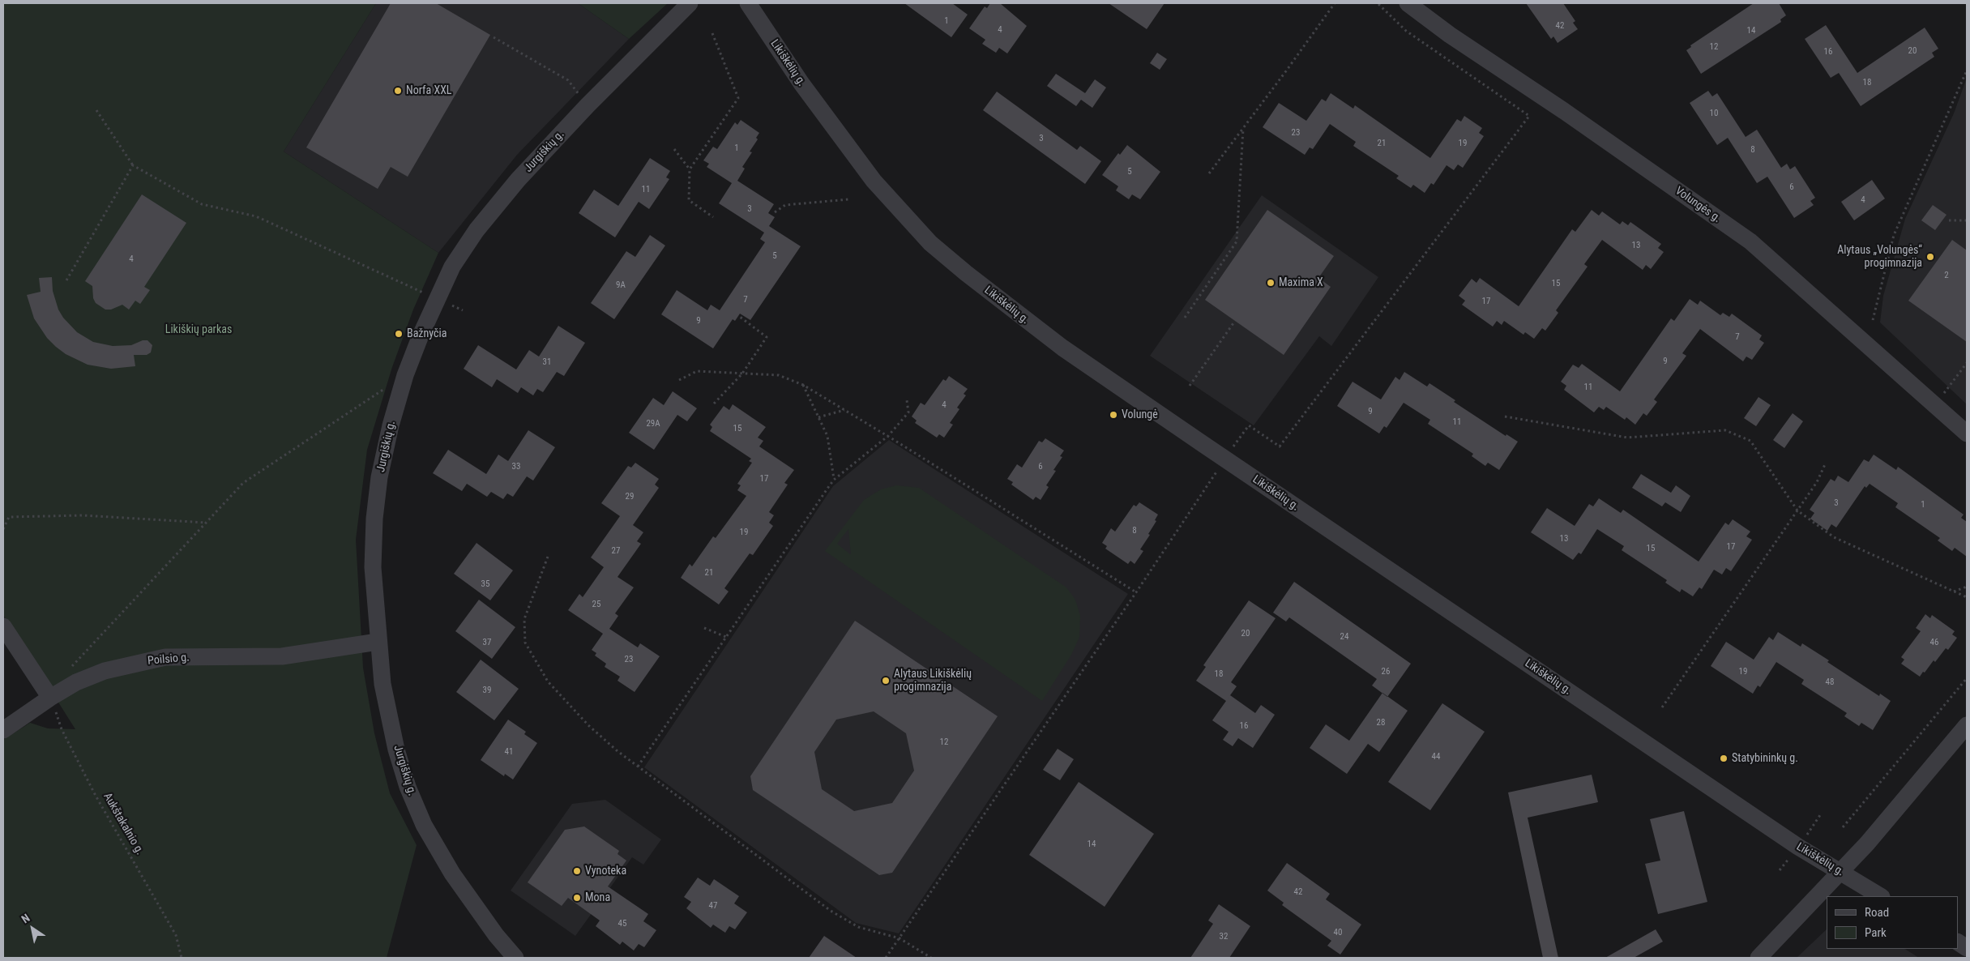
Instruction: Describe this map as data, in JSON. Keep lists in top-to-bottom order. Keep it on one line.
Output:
{"streets":{"street":["Likiškėlių g.","Jurgiškių g.","Volungės g.","Poilsio g."],"path":["Aukštakalnio g."]},"crossings":[["Jurgiškių g.","Poilsio g."],["Poilsio g.","Aukštakalnio g."]],"parks":["Likiškių parkas"],"places":["Norfa XXL","Alytaus „Volungės“ progimnazija","Maxima X","Bažnyčia","Volungė","Alytaus Likiškėlių progimnazija","Statybininkų g.","Vynoteka","Mona"],"house_numbers":["1","42","4","14","12","20","16","18","10","23","3","21","19","1","8","5","6","11","4","3","13","5","4","2","15","9A","7","17","9","7","9","31","11","4","9","11","29A","15","33","6","17","29","3","1","8","19","13","17","15","27","21","35","25","20","24","37","46","23","26","19","18","48","39","28","16","12","41","44","14","42","47","45","40","32"],"legend":["Road","Park"],"north":"top left"}
